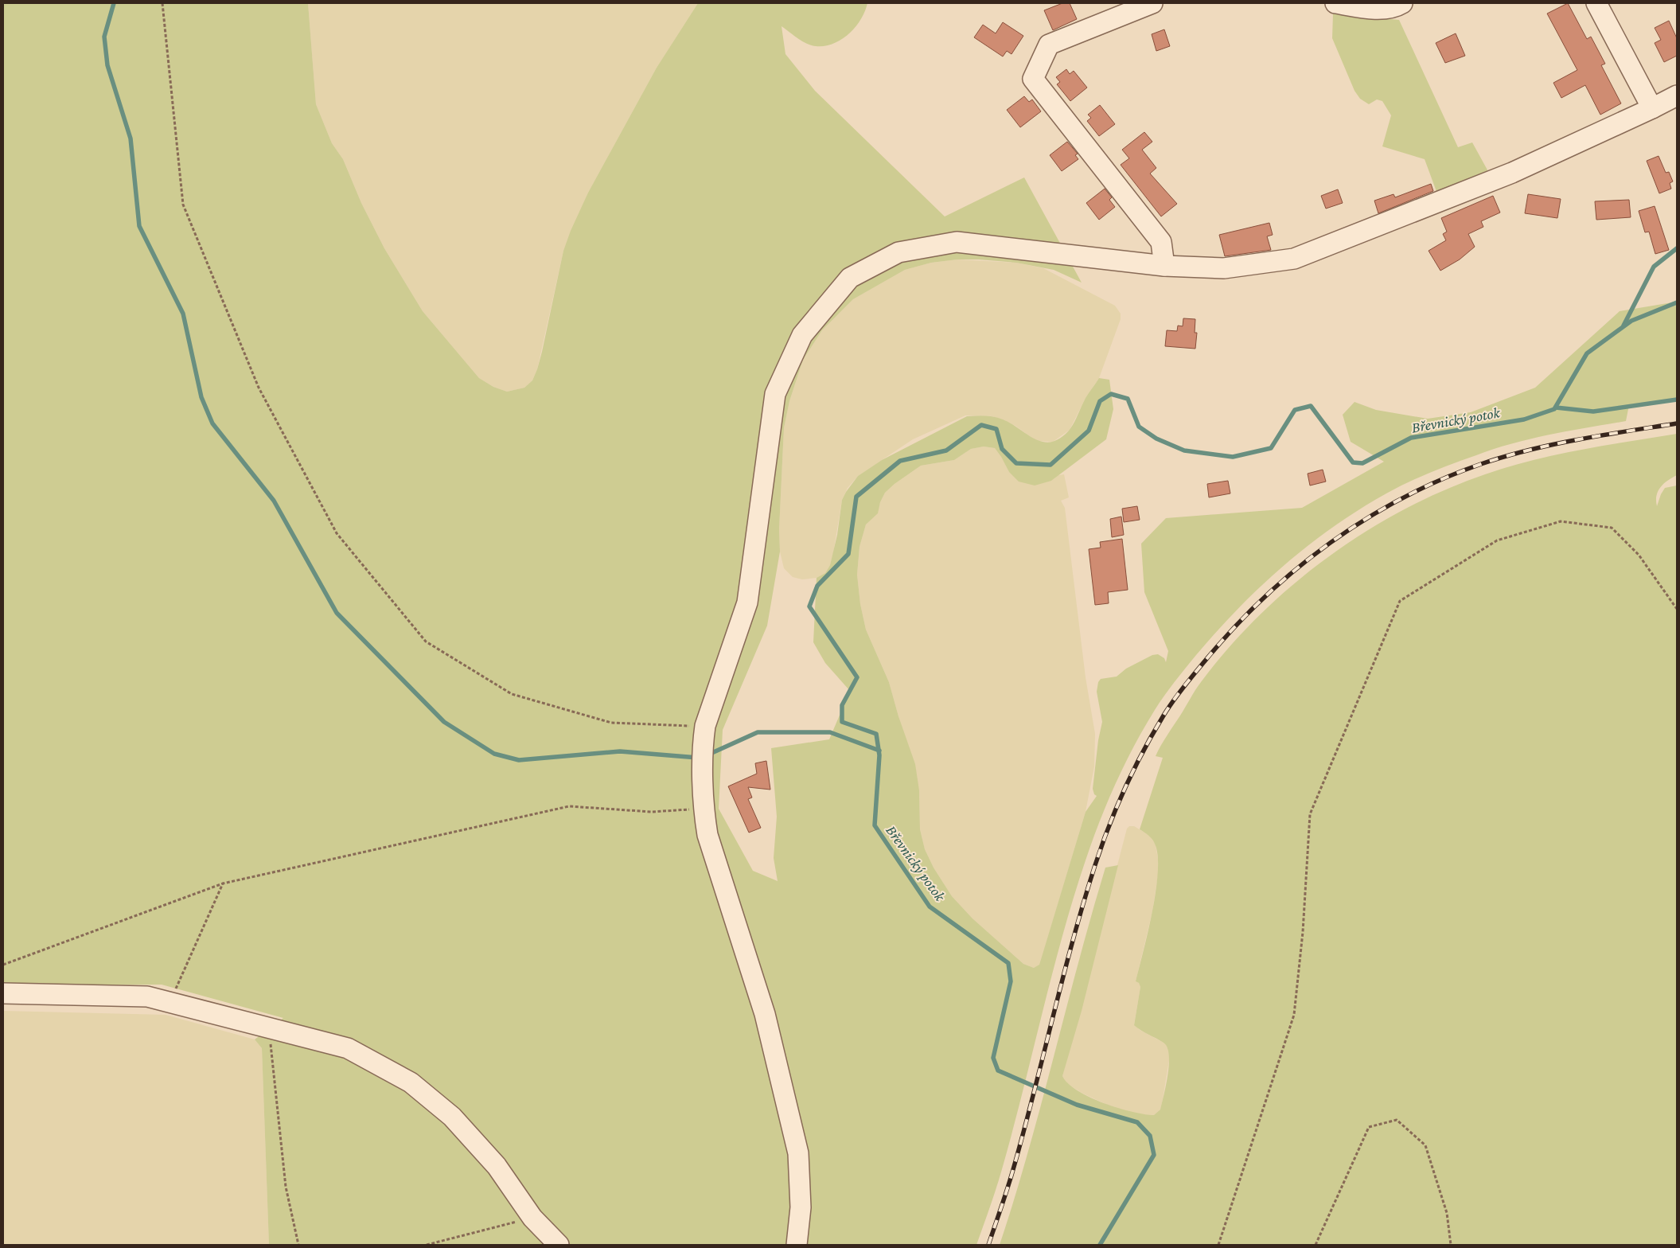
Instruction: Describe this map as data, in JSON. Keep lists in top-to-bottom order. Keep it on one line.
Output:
{"water":["Břevnický potok"]}
